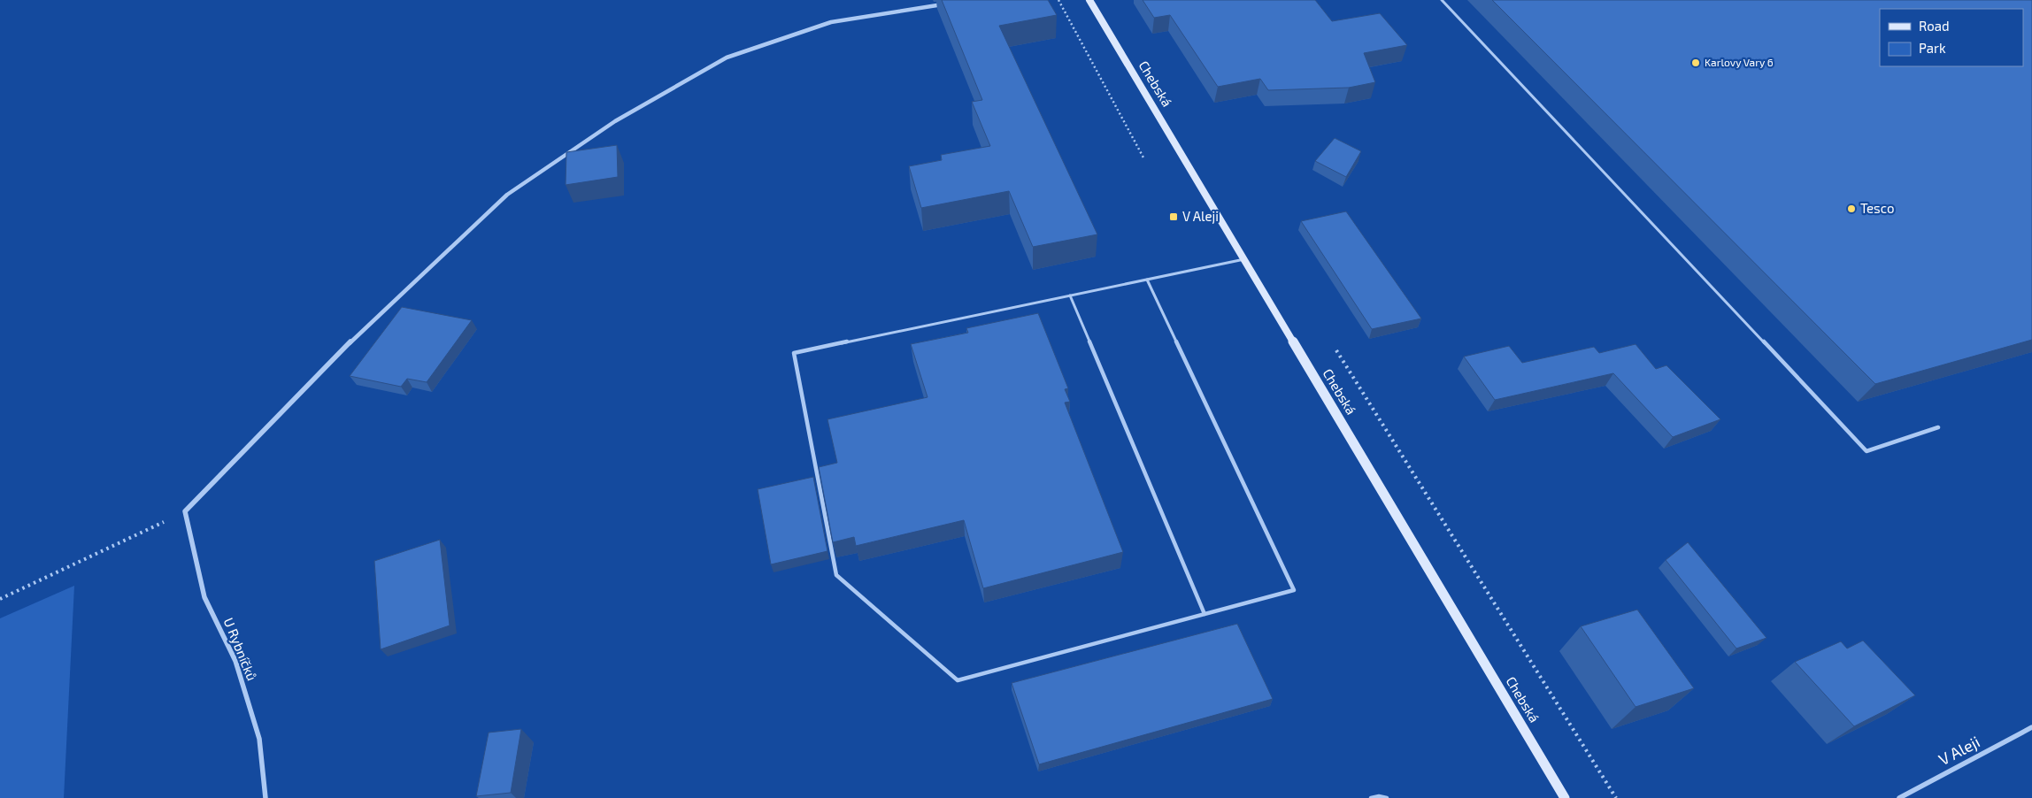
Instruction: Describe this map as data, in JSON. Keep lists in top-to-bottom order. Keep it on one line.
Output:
{"streets":{"street":["Chebská","U Rybníčků","V Aleji"]},"places":{"other":["Karlovy Vary 6","Tesco"],"transit":["V Aleji"]},"legend":["Road","Park"]}
